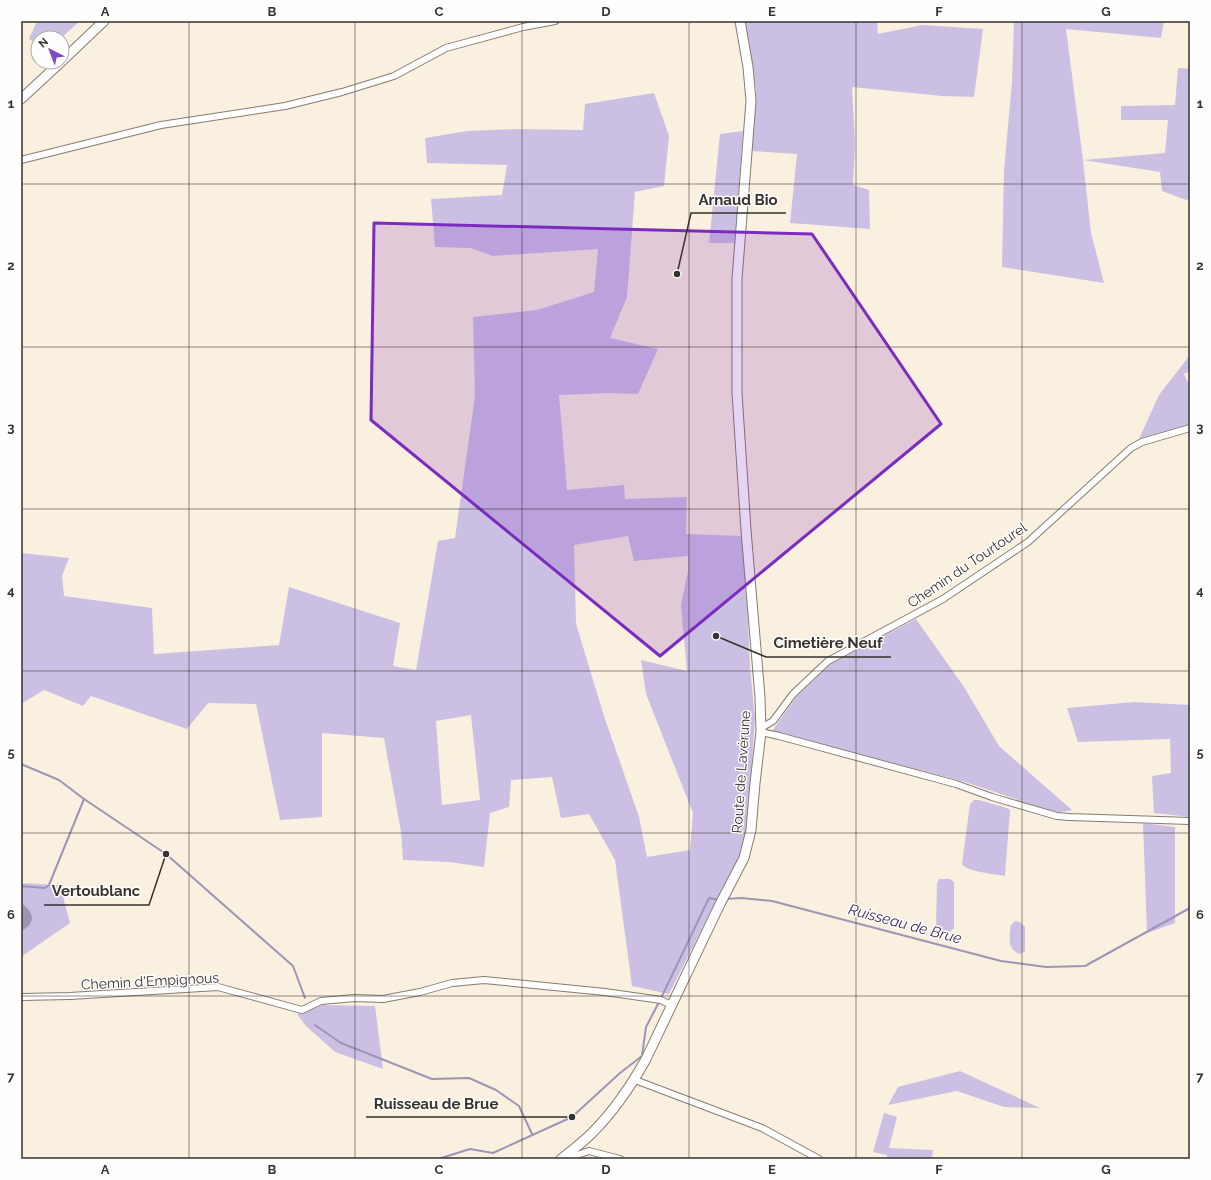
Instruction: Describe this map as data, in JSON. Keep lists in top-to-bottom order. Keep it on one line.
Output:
{"streets":{"street":["Chemin du Tourtourel","Route de Lavérune","Chemin d'Empignous"]},"crossings":[["Chemin du Tourtourel","Route de Lavérune"],["Route de Lavérune","Chemin d'Empignous"]],"water":["Ruisseau de Brue"],"places":["Arnaud Bio","Cimetière Neuf","Vertoublanc","Ruisseau de Brue"],"north":"top left","grid":{"columns":["A","B","C","D","E","F","G"],"rows":["1","2","3","4","5","6","7"]}}
